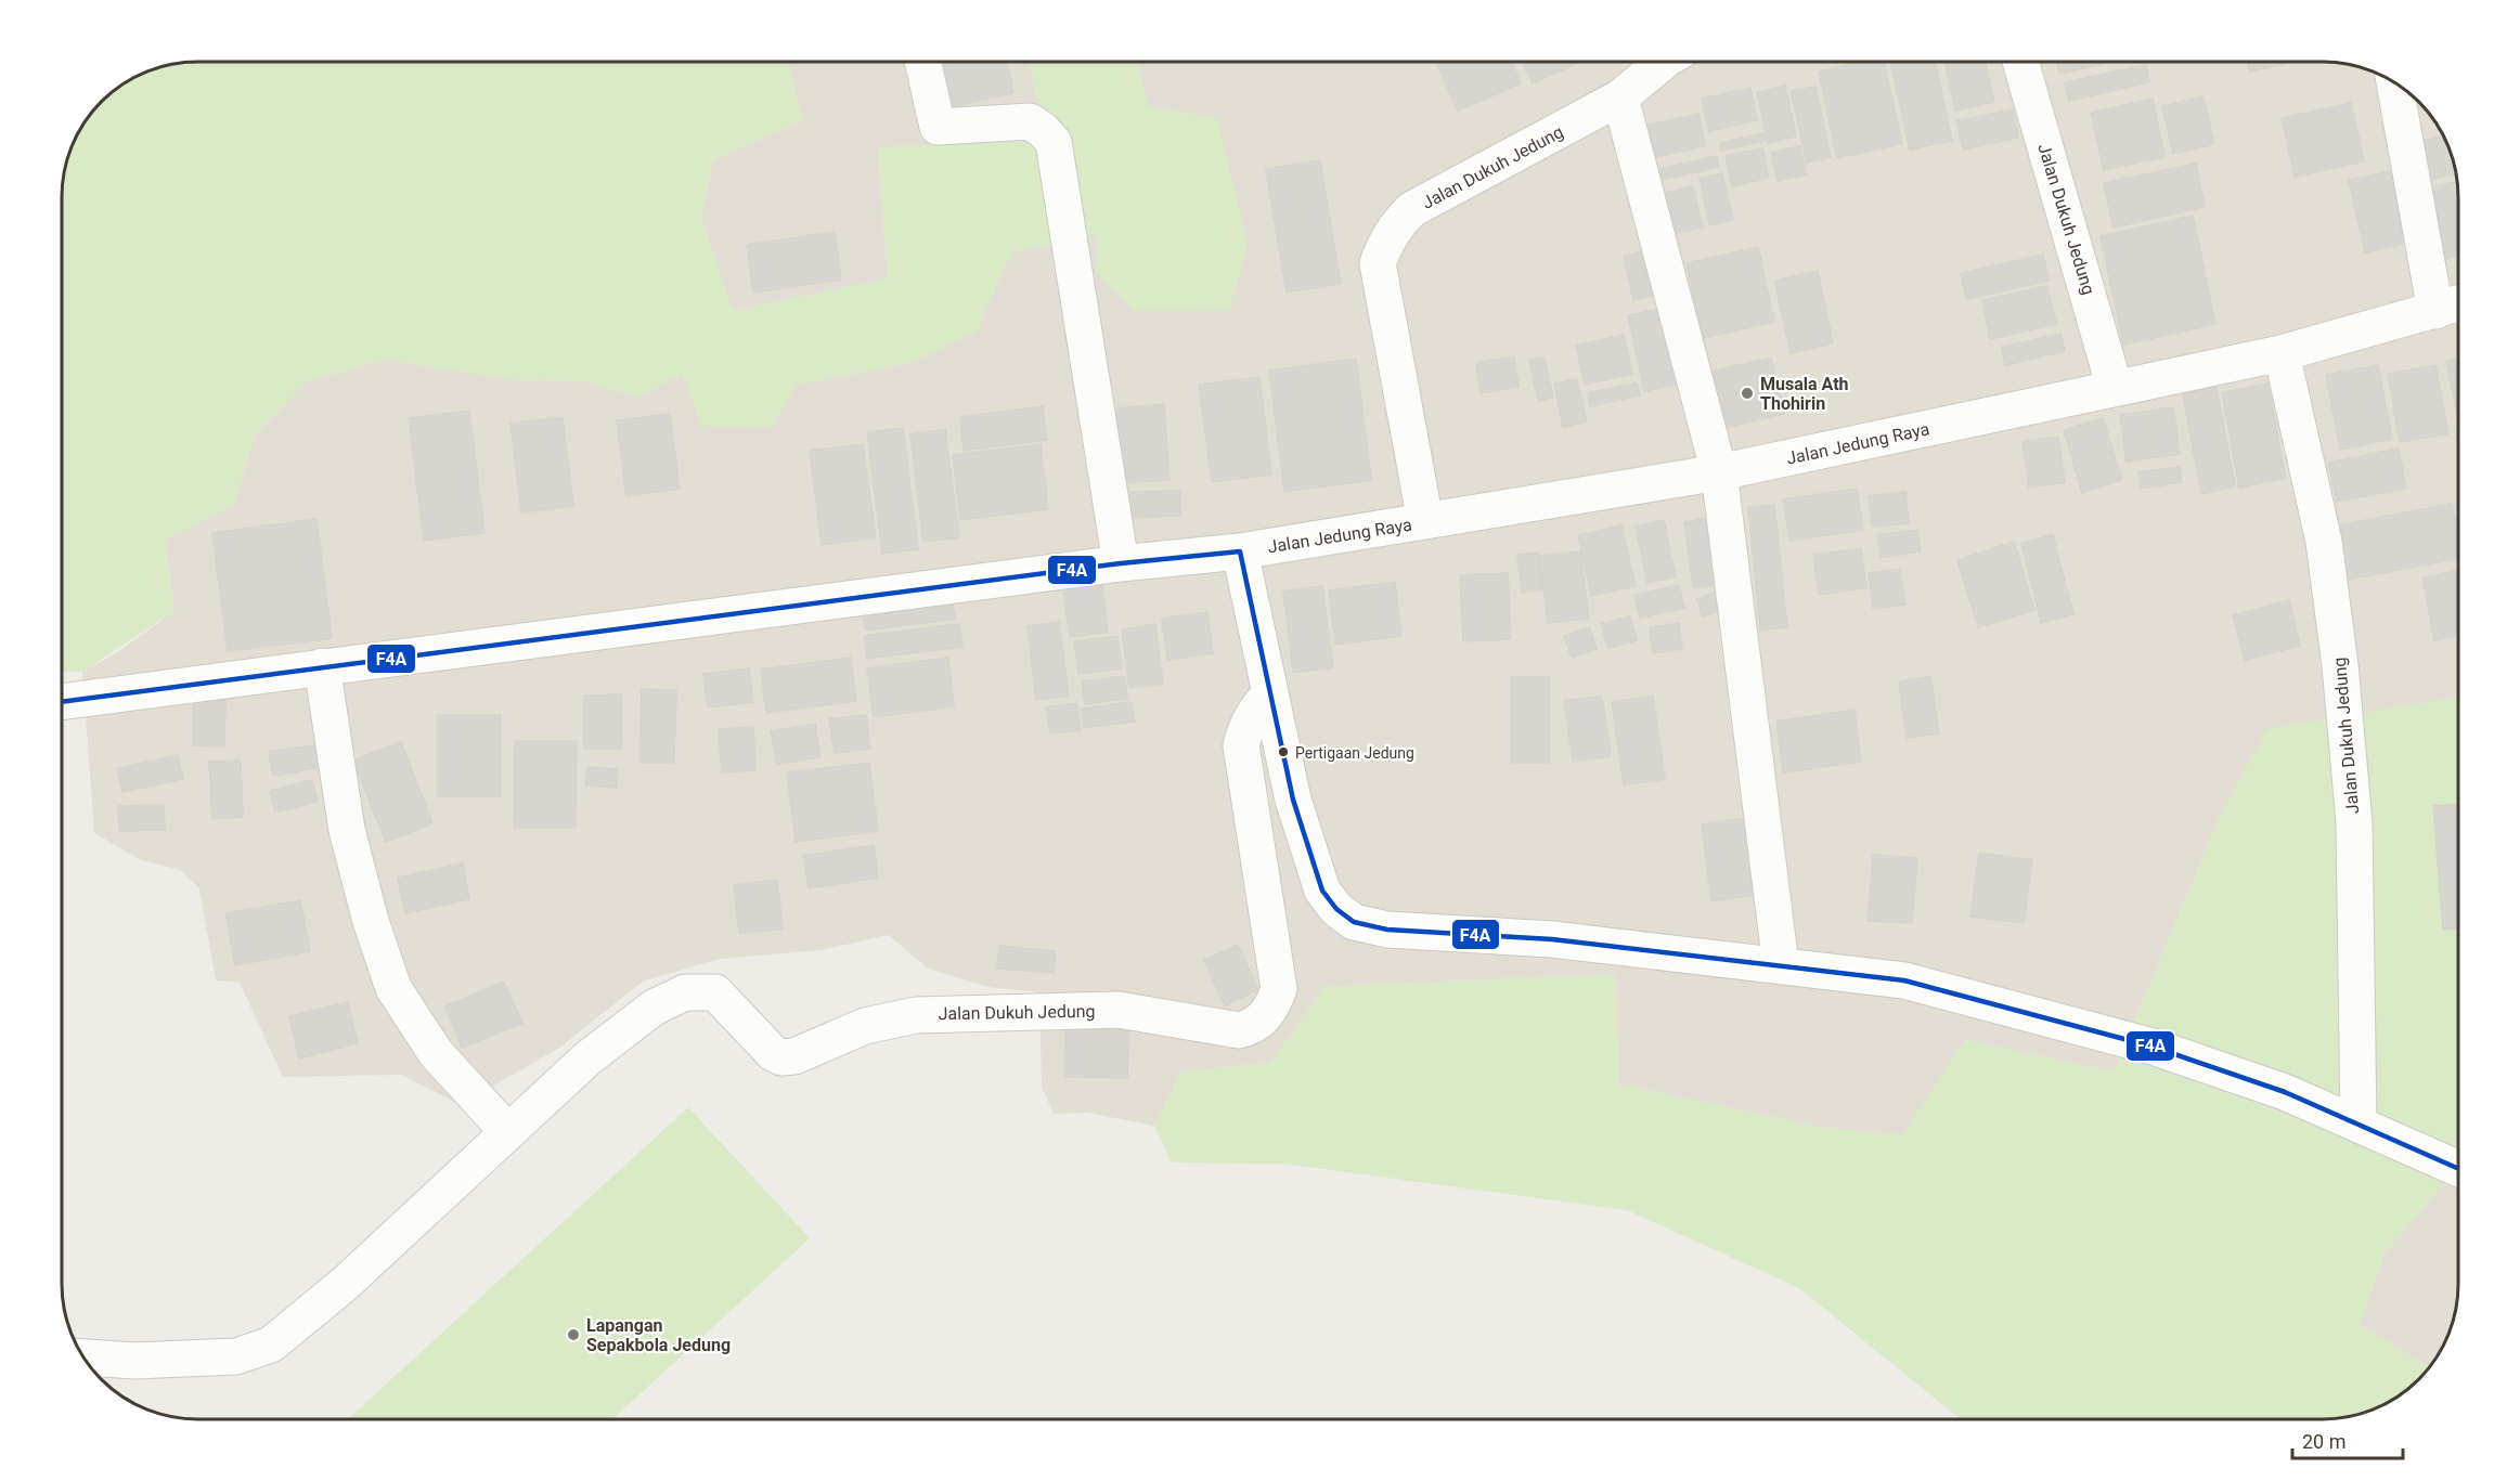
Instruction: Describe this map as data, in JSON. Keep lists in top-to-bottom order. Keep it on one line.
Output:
{"streets":{"street":["Jalan Dukuh Jedung","Jalan Jedung Raya"]},"crossings":[["Jalan Dukuh Jedung","Jalan Jedung Raya"]],"places":["Musala Ath Thohirin","Pertigaan Jedung","Lapangan Sepakbola Jedung"],"lines":["transit line F4A"],"scale_bar":"20 m"}
